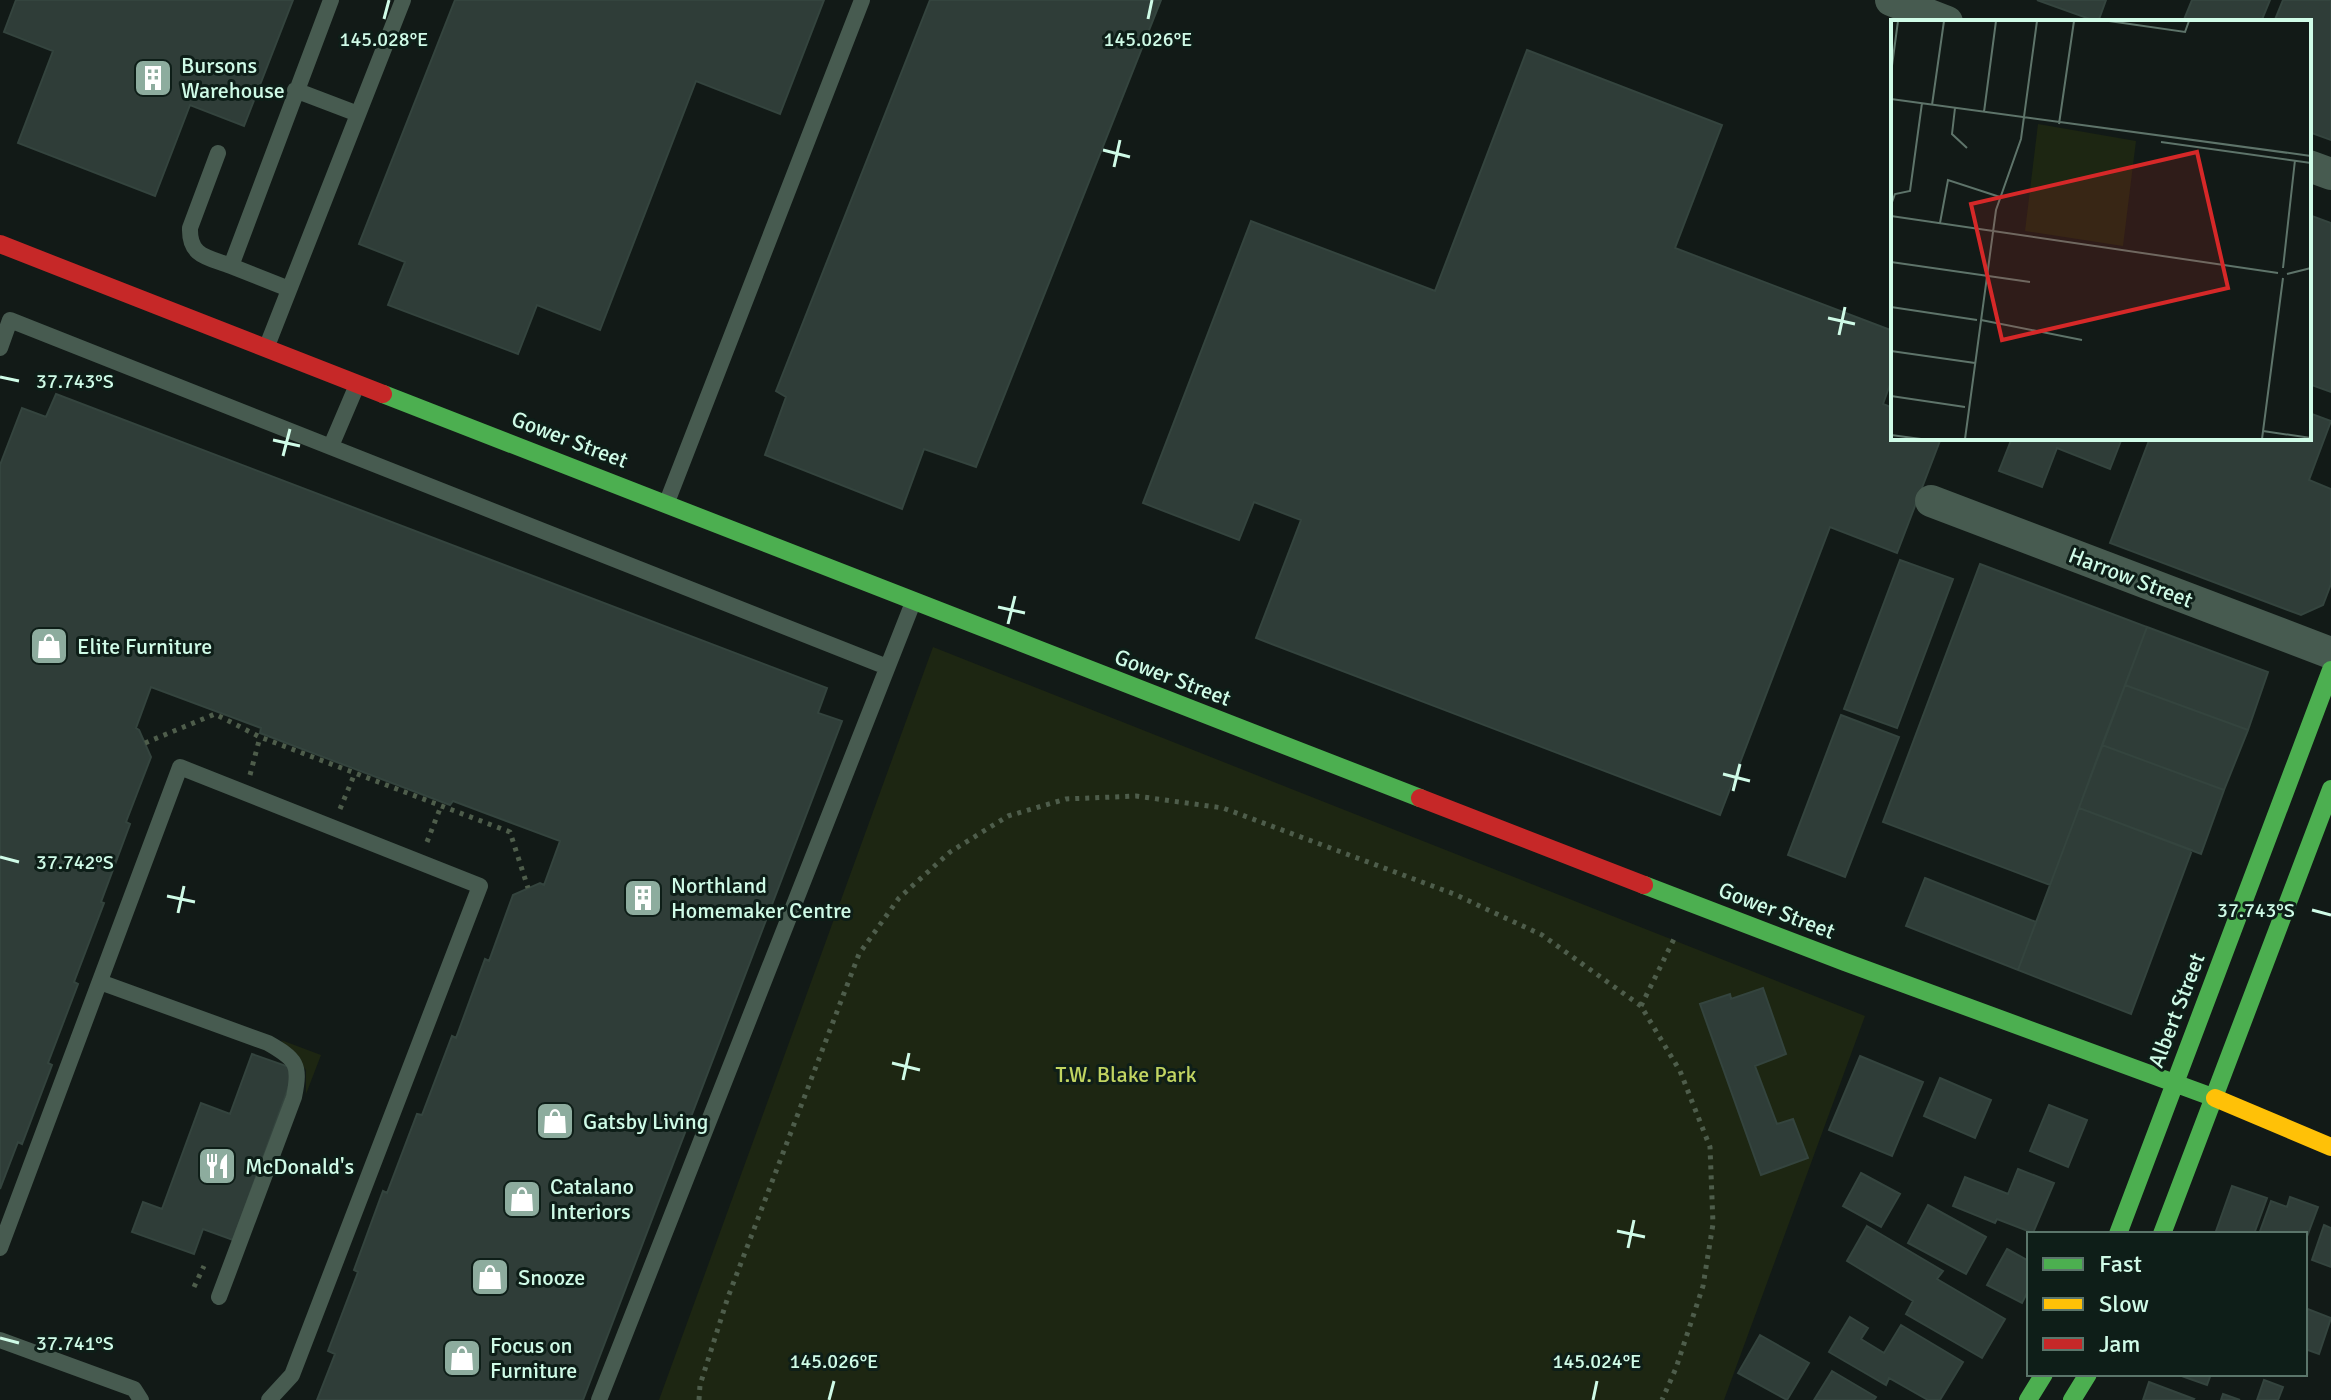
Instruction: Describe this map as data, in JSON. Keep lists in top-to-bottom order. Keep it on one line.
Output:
{"streets":{"main road":["Gower Street","Albert Street"],"street":["Harrow Street"]},"crossings":[["Gower Street","Albert Street"]],"parks":["T.W. Blake Park"],"places":{"building":["Bursons Warehouse","Northland Homemaker Centre"],"shop":["Elite Furniture","Gatsby Living","Catalano Interiors","Snooze","Focus on Furniture"],"restaurant":["McDonald's"]},"legend":["Fast","Slow","Jam"],"coordinates":["145.028°E","145.026°E","37.743°S","37.742°S","37.741°S","145.024°E"]}
